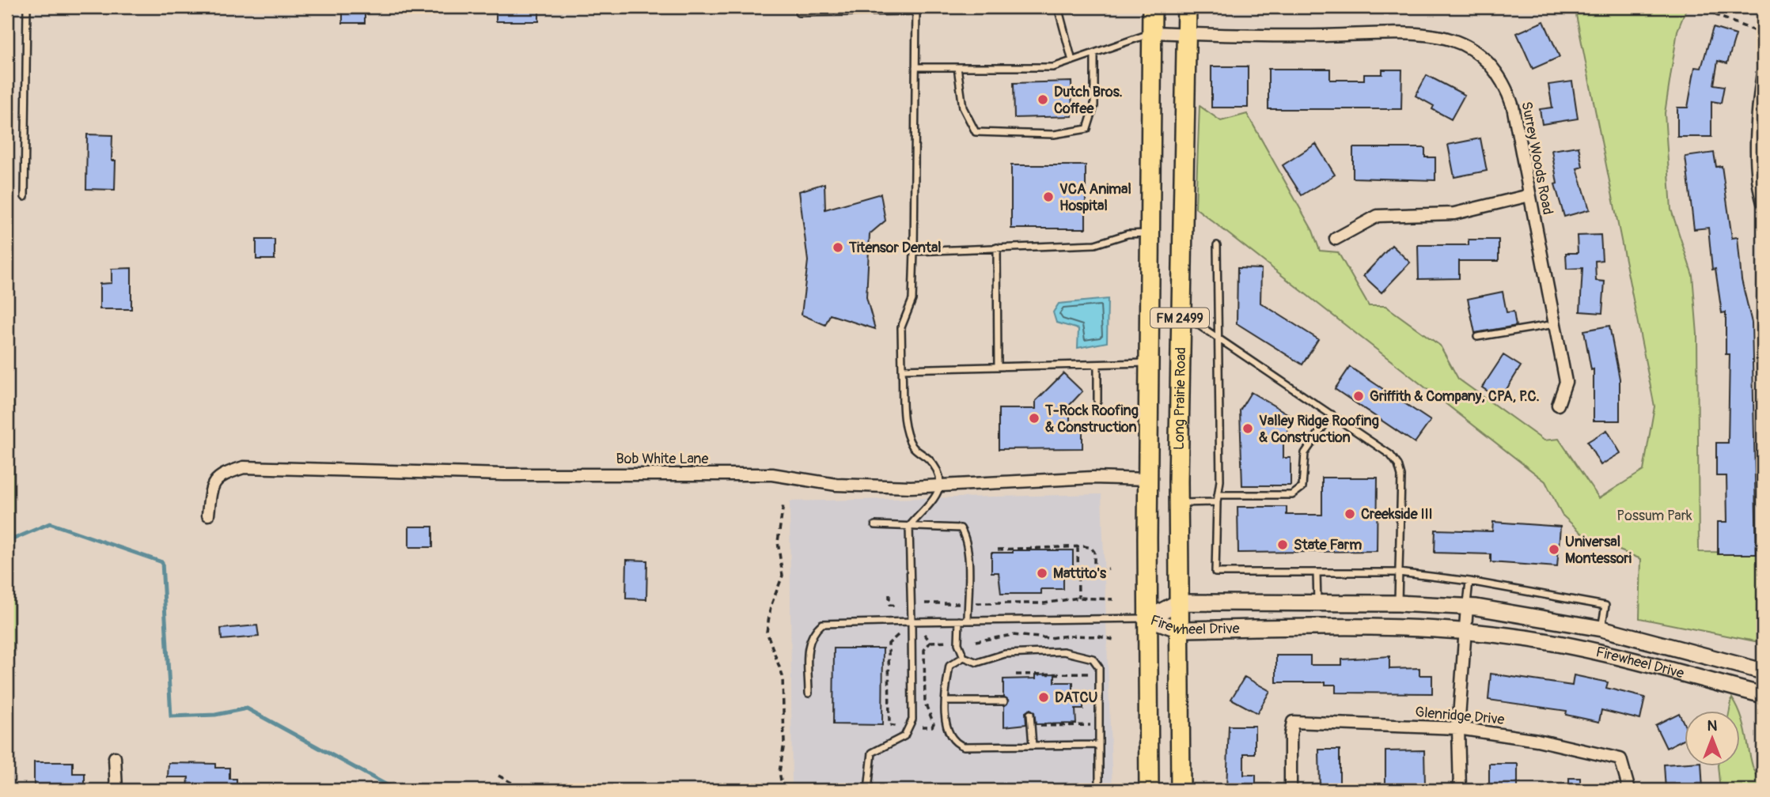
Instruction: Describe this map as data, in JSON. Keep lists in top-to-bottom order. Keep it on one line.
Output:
{"streets":{"main road":["FM 2499","Long Prairie Road"],"street":["Surrey Woods Road","Bob White Lane","Firewheel Drive","Glenridge Drive"]},"crossings":[["Surrey Woods Road","FM 2499"],["Surrey Woods Road","Long Prairie Road"],["FM 2499","Bob White Lane"],["FM 2499","Firewheel Drive"],["Long Prairie Road","Firewheel Drive"]],"parks":["Possum Park"],"places":["Dutch Bros. Coffee","VCA Animal Hospital","Titensor Dental","Griffith & Company, CPA, P.C.","T-Rock Roofing & Construction","Valley Ridge Roofing & Construction","Creekside III","State Farm","Universal Montessori","Mattito's","DATCU"],"north":"top"}
